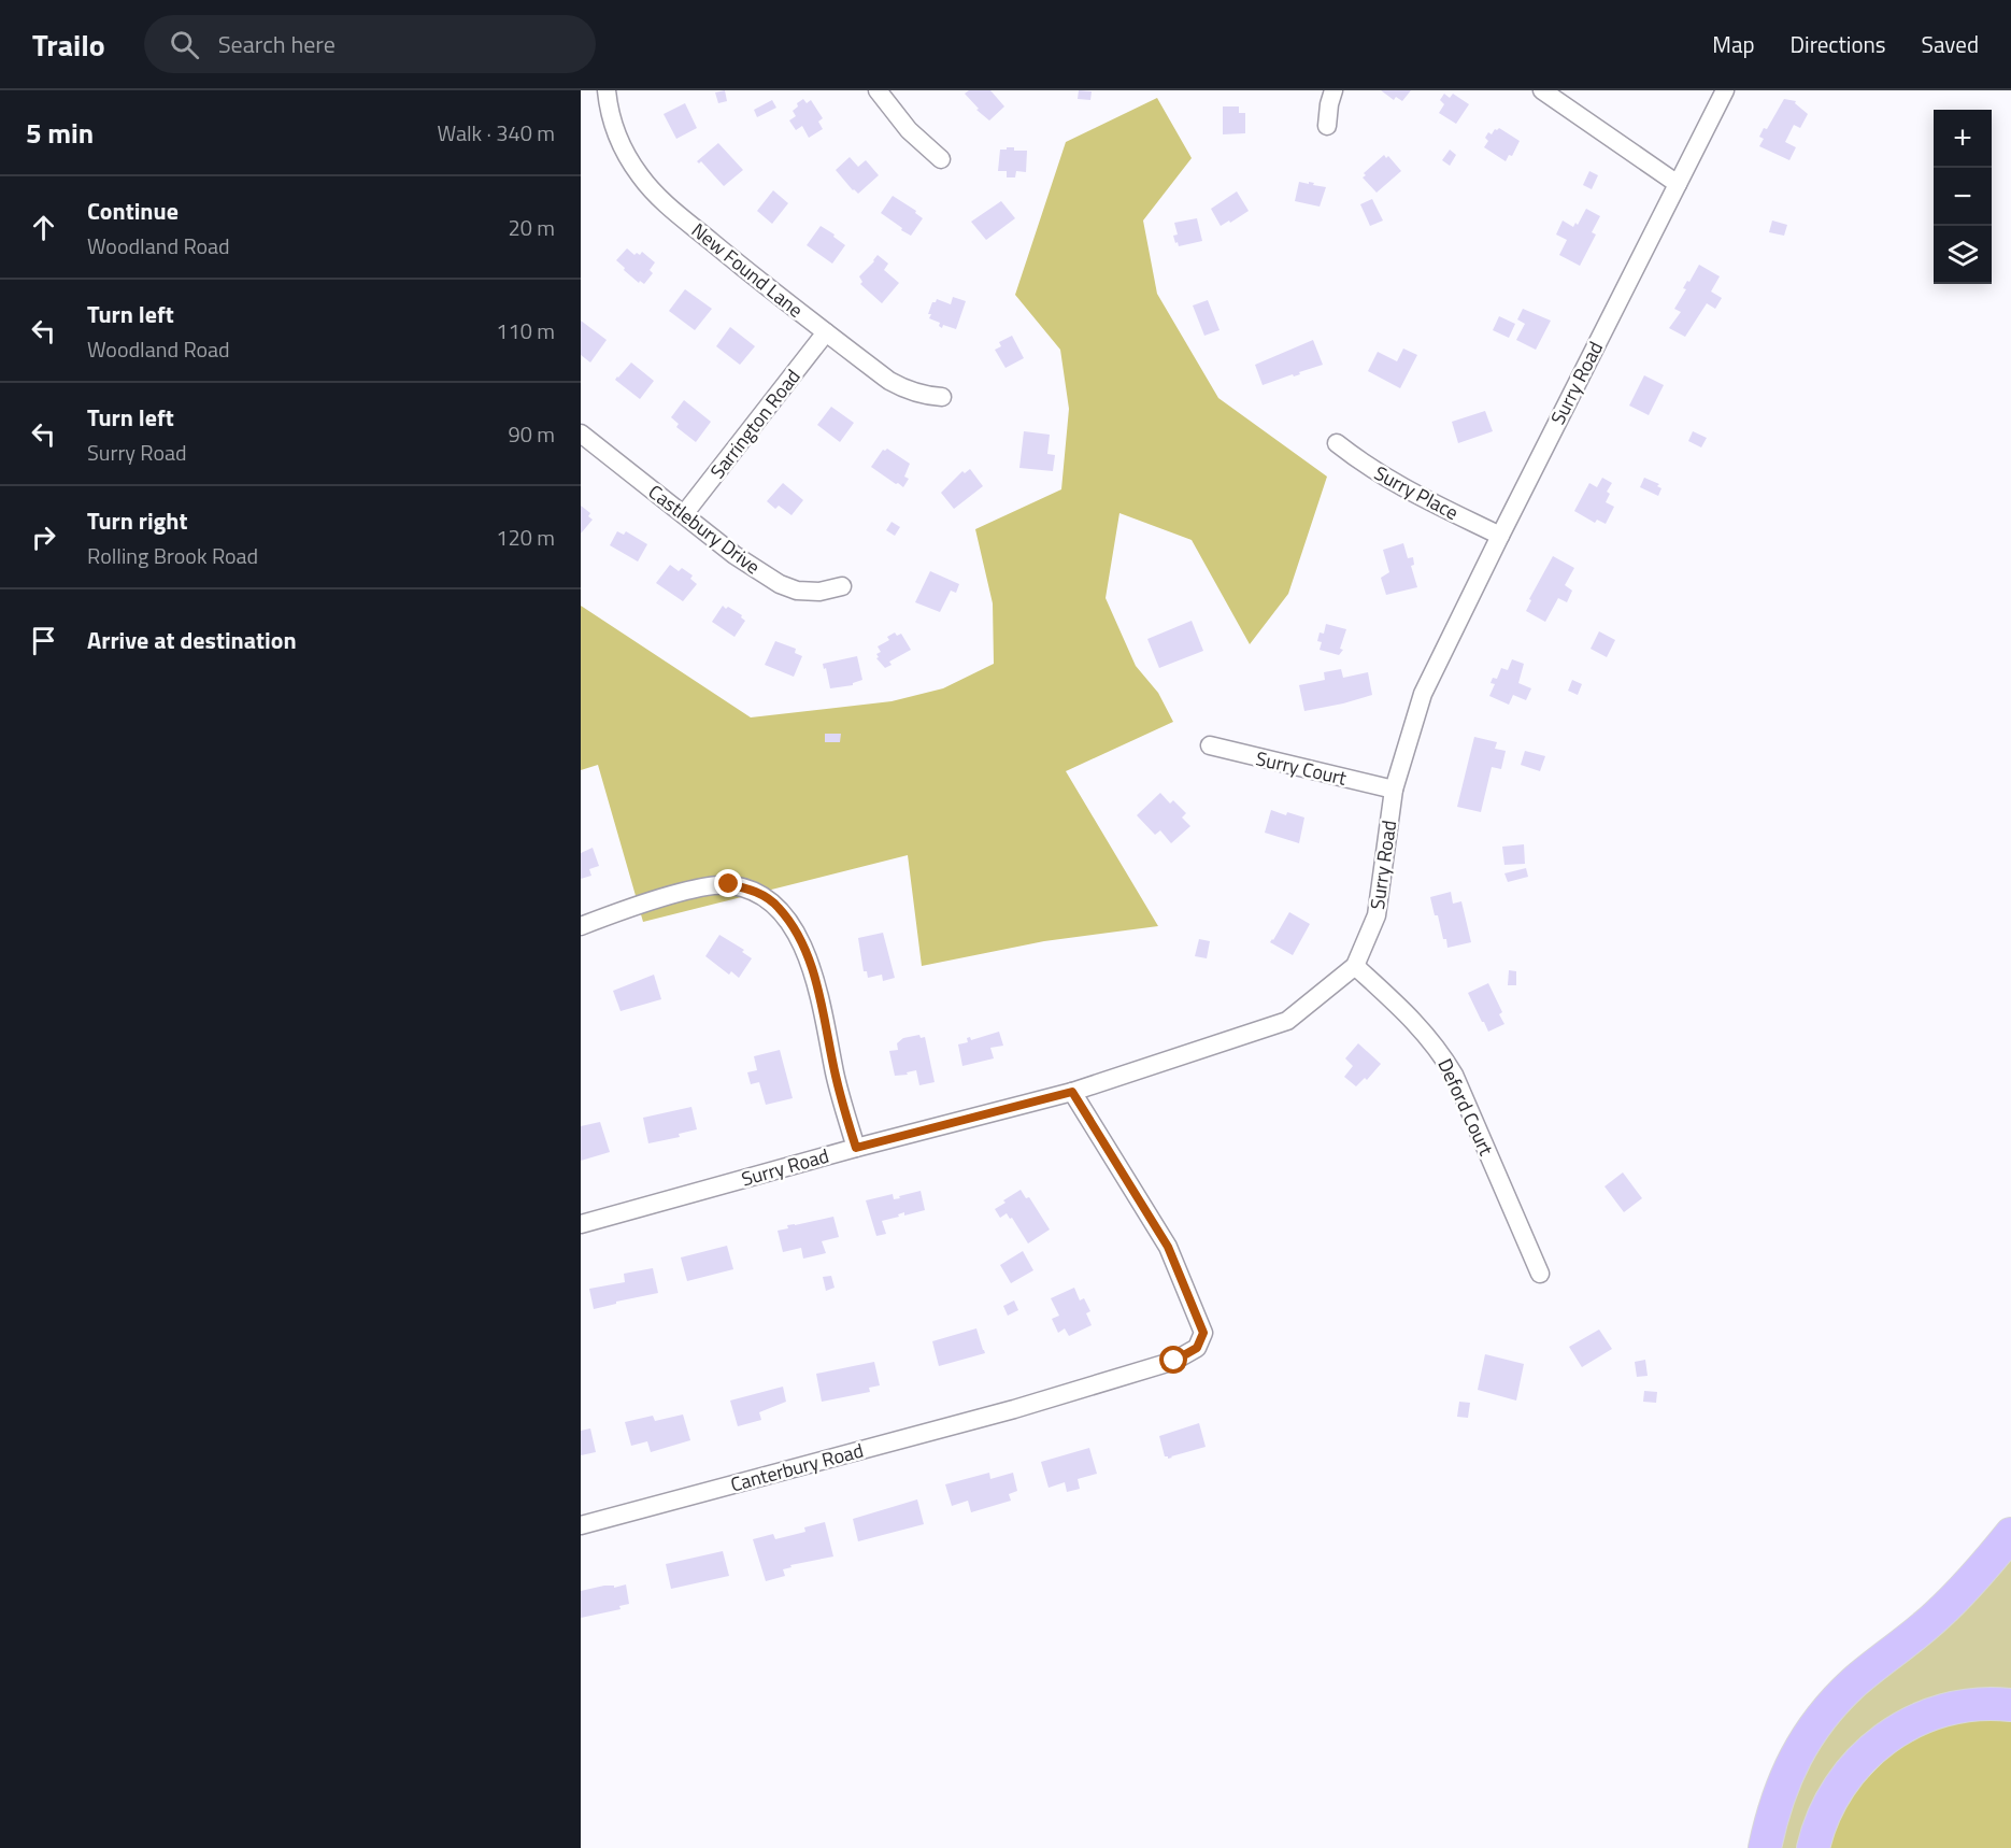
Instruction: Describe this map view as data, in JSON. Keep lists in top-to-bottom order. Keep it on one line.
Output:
{"streets":{"street":["New Found Lane","Surry Road","Sarrington Road","Surry Place","Castlebury Drive","Surry Court","Deford Court","Canterbury Road"]},"crossings":[["New Found Lane","Sarrington Road"],["Surry Road","Surry Place"],["Surry Road","Surry Court"],["Surry Road","Deford Court"],["Surry Road","Canterbury Road"],["Sarrington Road","Castlebury Drive"]],"page":{"header":"Trailo","search":"Search here","nav":["Map","Directions","Saved"],"heading":["5 min","Walk · 340 m"],"map_buttons":["+","−"],"list":[["Continue","Woodland Road","20 m"],["Turn left","Woodland Road","110 m"],["Turn left","Surry Road","90 m"],["Turn right","Rolling Brook Road","120 m"],"Arrive at destination"]}}
